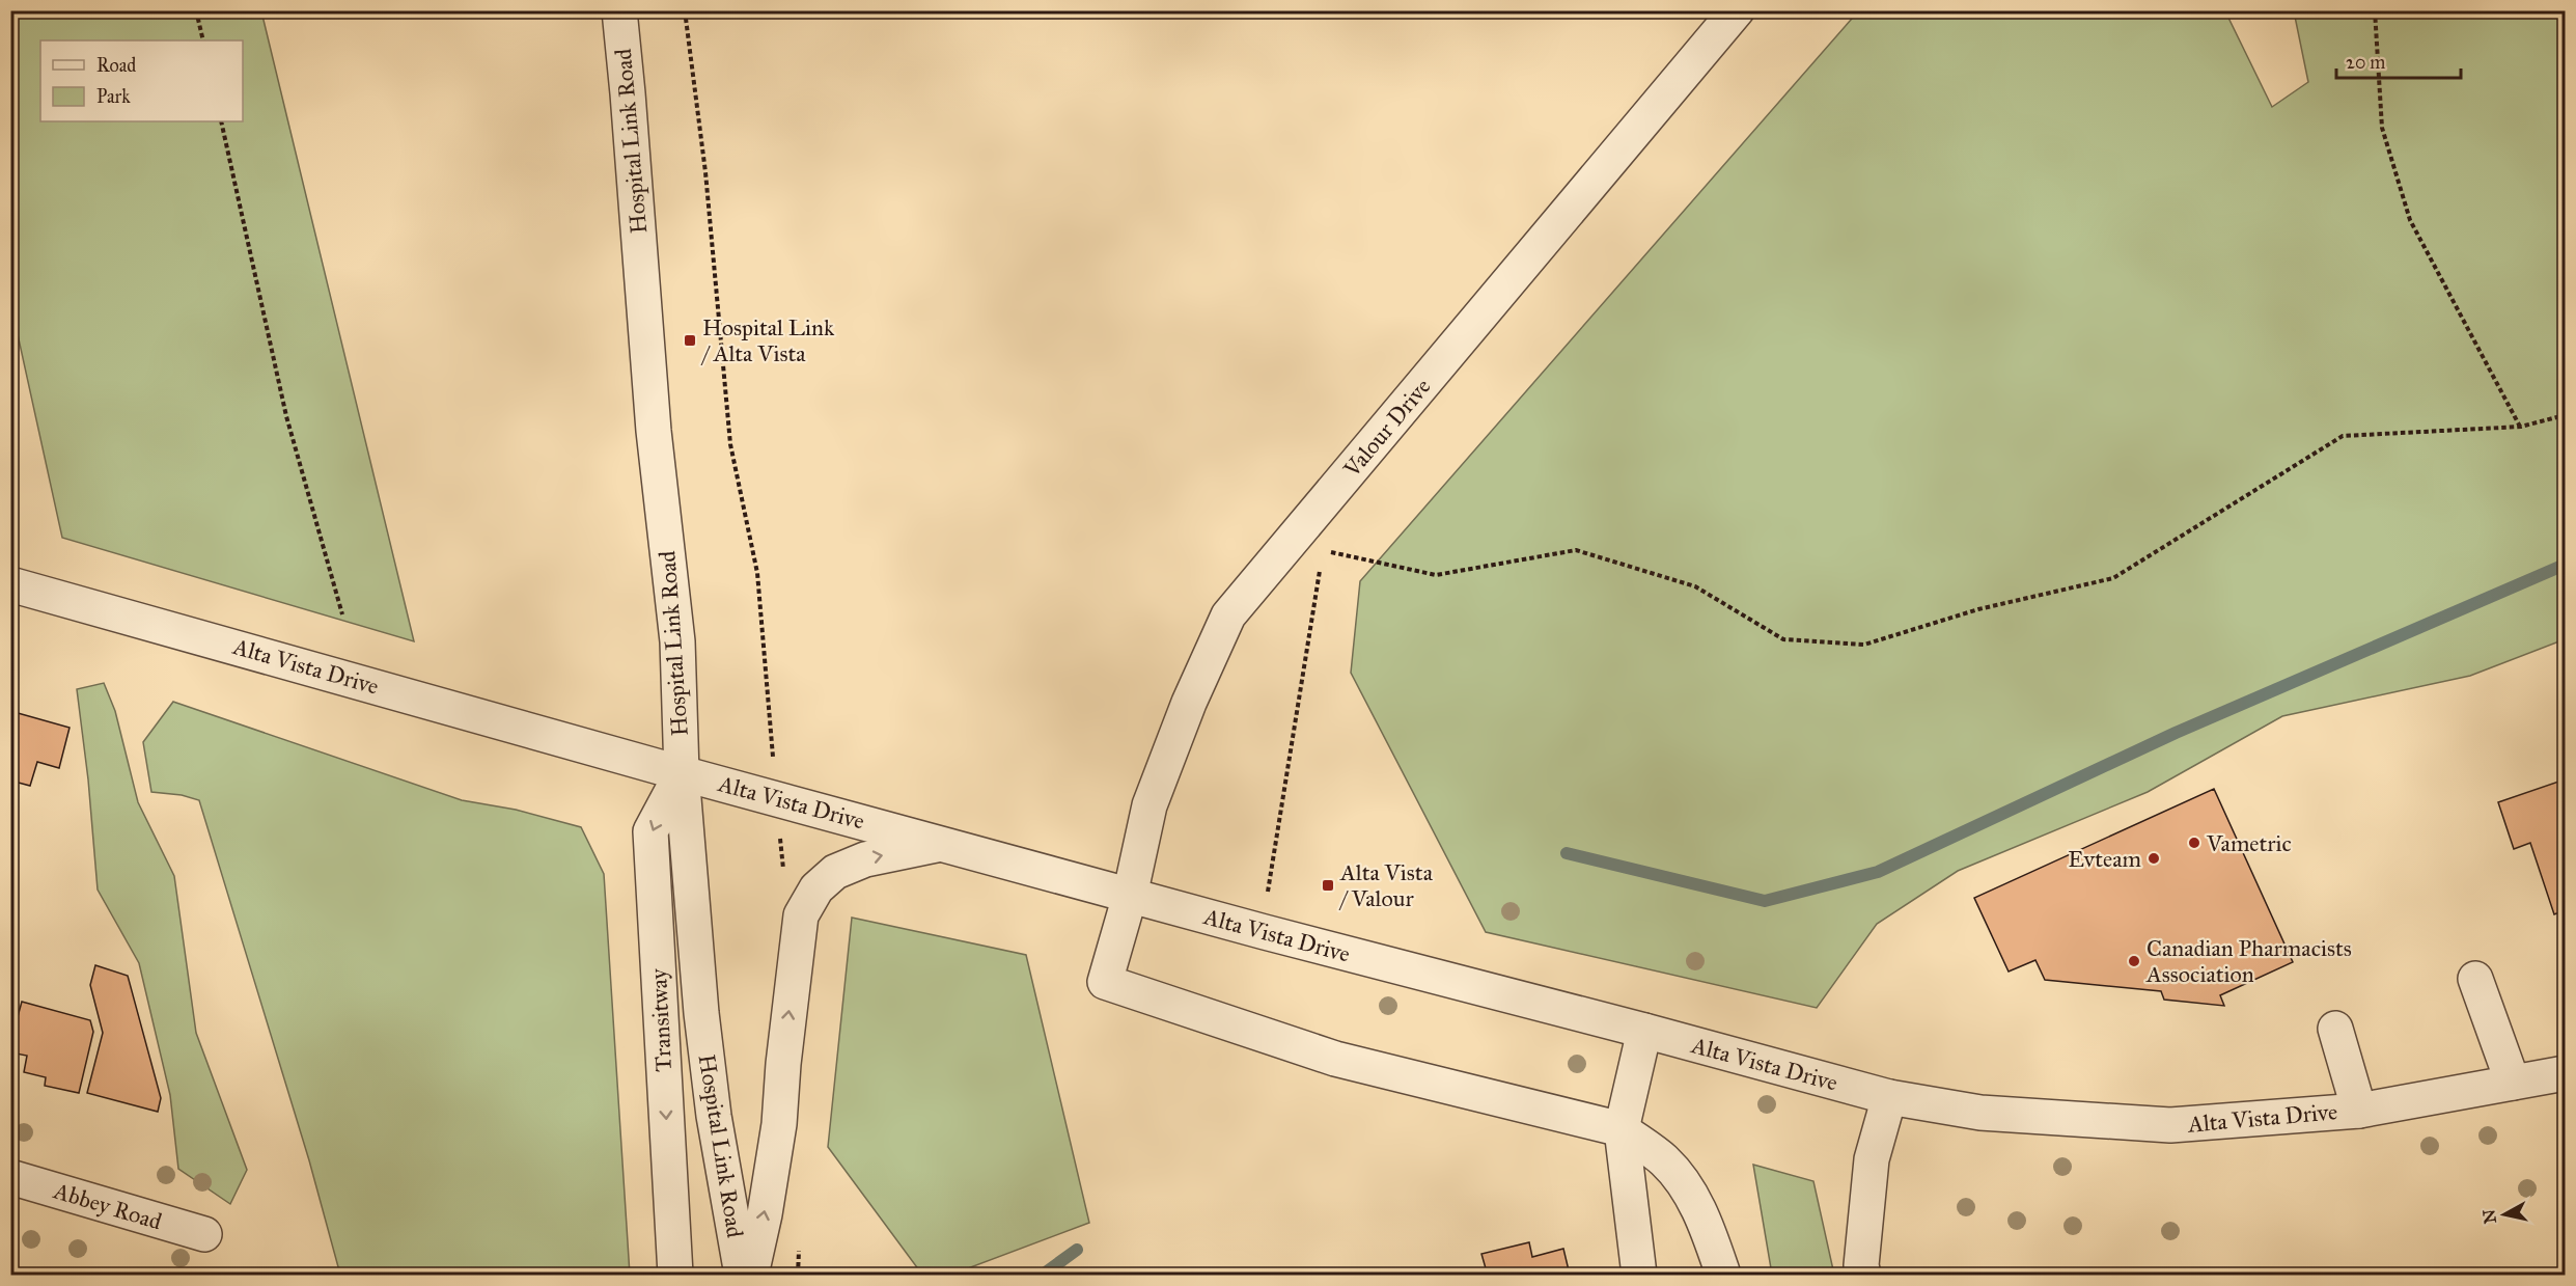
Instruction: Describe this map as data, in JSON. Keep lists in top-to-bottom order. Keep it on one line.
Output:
{"streets":{"street":["Hospital Link Road","Valour Drive","Alta Vista Drive","Transitway","Abbey Road"]},"crossings":[["Hospital Link Road","Alta Vista Drive"],["Hospital Link Road","Transitway"],["Valour Drive","Alta Vista Drive"],["Alta Vista Drive","Transitway"]],"one_way":["Transitway"],"places":{"transit":["Hospital Link / Alta Vista","Alta Vista / Valour"],"other":["Vametric","Evteam","Canadian Pharmacists Association"]},"legend":["Road","Park"],"scale_bar":"20 m","north":"left"}
